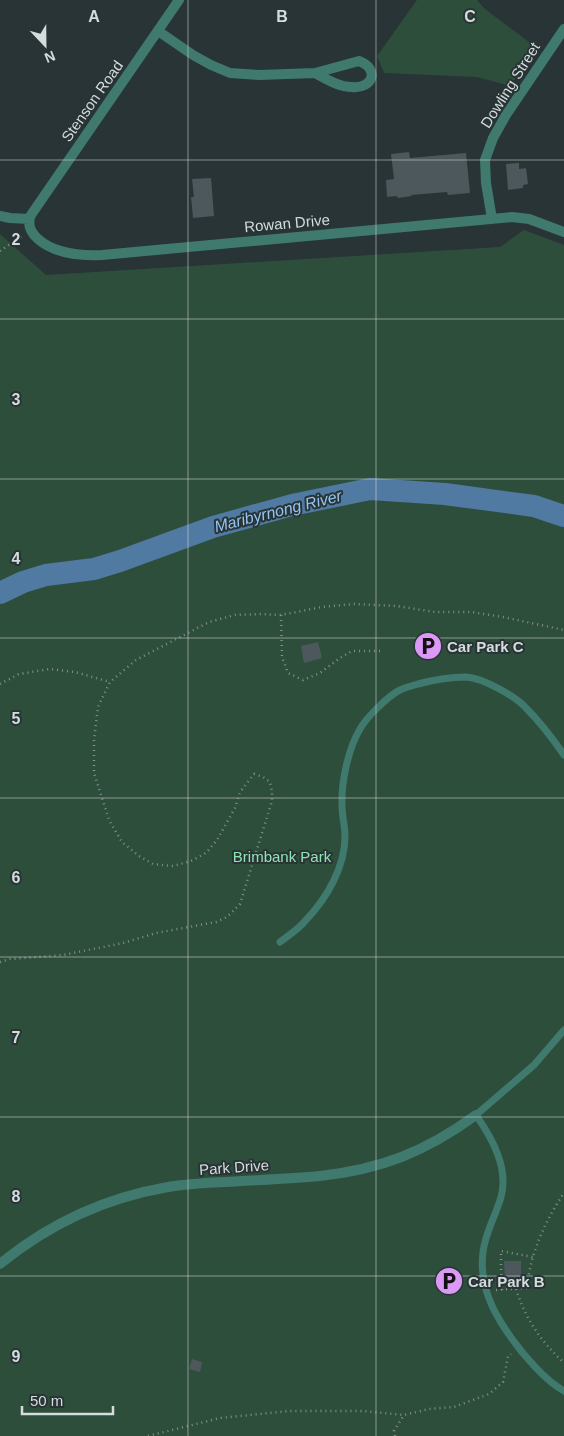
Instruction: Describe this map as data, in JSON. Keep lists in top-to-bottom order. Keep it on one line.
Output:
{"streets":{"street":["Dowling Street","Stenson Road","Rowan Drive","Park Drive"]},"crossings":[["Dowling Street","Rowan Drive"]],"water":["Maribyrnong River"],"parks":["Brimbank Park"],"places":{"parking":["Car Park C","Car Park B"]},"scale_bar":"50 m","north":"bottom","grid":{"columns":["A","B","C"],"rows":["2","3","4","5","6","7","8","9"]}}
